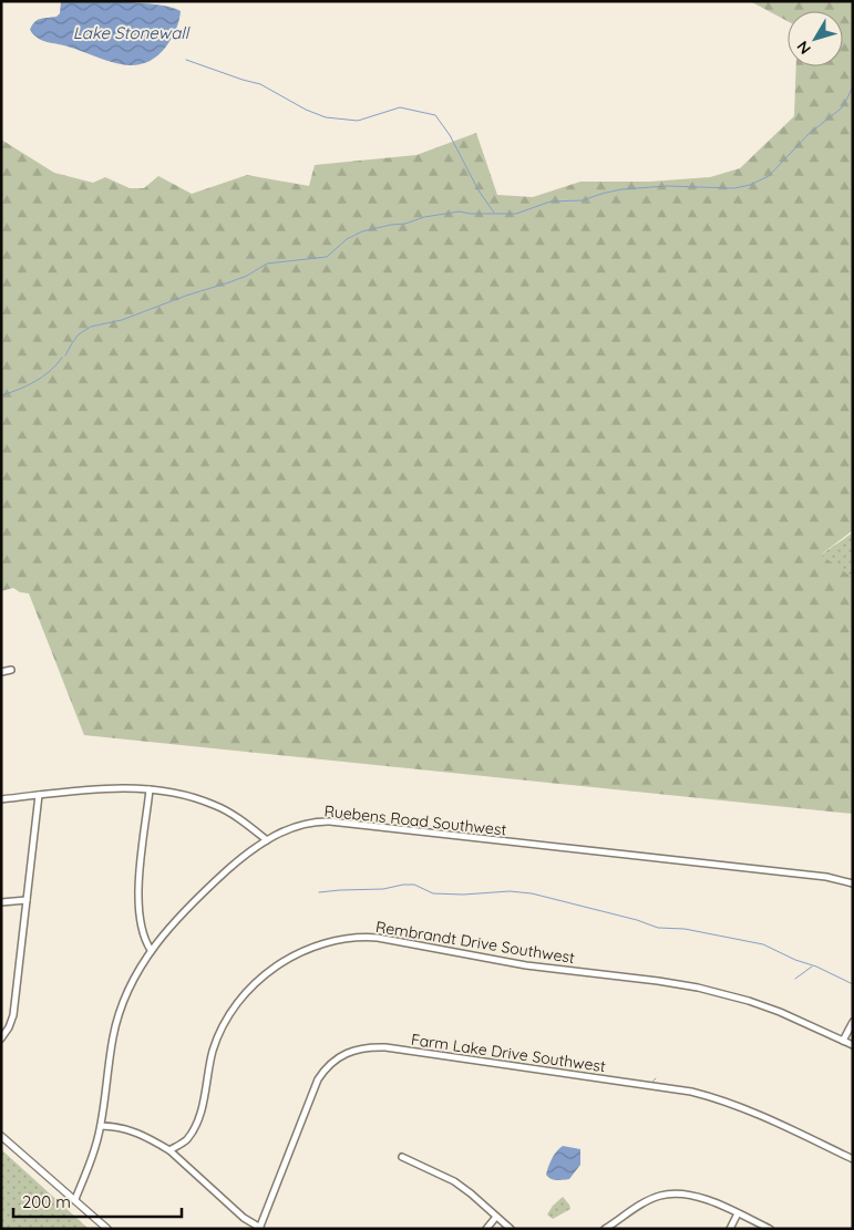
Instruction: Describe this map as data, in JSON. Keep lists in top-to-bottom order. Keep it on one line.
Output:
{"streets":{"street":["Ruebens Road Southwest","Rembrandt Drive Southwest","Farm Lake Drive Southwest"]},"water":["Lake Stonewall"],"scale_bar":"200 m","north":"bottom left"}
